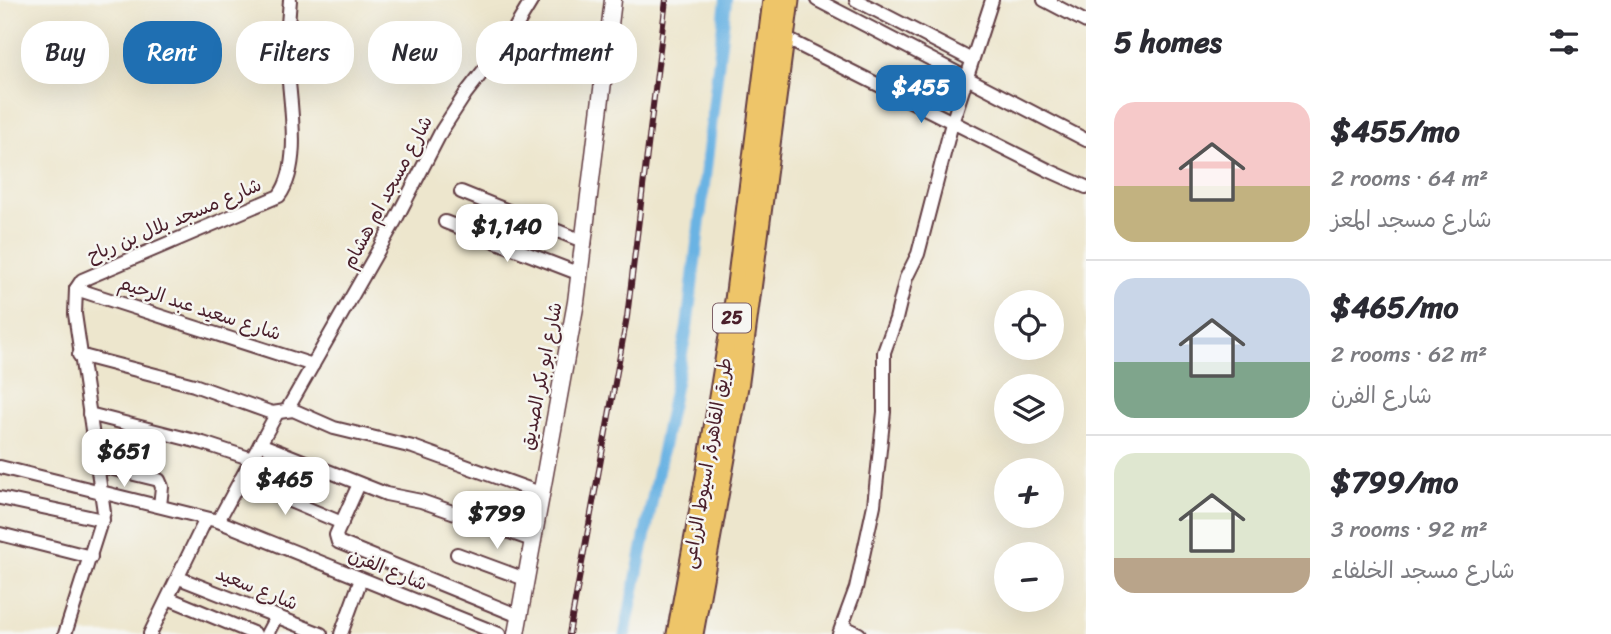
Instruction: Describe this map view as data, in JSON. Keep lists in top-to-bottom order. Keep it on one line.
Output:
{"streets":{"highway":["25","طريق القاهرة, اسيوط الزراعى"],"street":["شارع مسجد ام هشام","شارع مسجد بلال بن رباح","شارع سعيد عبد الرحيم","شارع ابو بكر الصديق","شارع الفرن","شارع سعيد"]},"crossings":[["شارع مسجد ام هشام","شارع سعيد عبد الرحيم"],["شارع مسجد ام هشام","شارع الفرن"],["شارع مسجد ام هشام","شارع سعيد"],["شارع مسجد بلال بن رباح","شارع سعيد عبد الرحيم"],["شارع مسجد بلال بن رباح","شارع الفرن"]],"page":{"heading":"5 homes","chip":["Buy","Rent","Filters","New","Apartment"],"price":["$455","$1,140","$651","$465","$799"],"list":[{"name":"$455/mo","note":"2 rooms · 64 m² · شارع مسجد المعز"},{"name":"$465/mo","note":"2 rooms · 62 m² · شارع الفرن"},{"name":"$799/mo","note":"3 rooms · 92 m² · شارع مسجد الخلفاء"}],"map_buttons":["+","−"]}}
